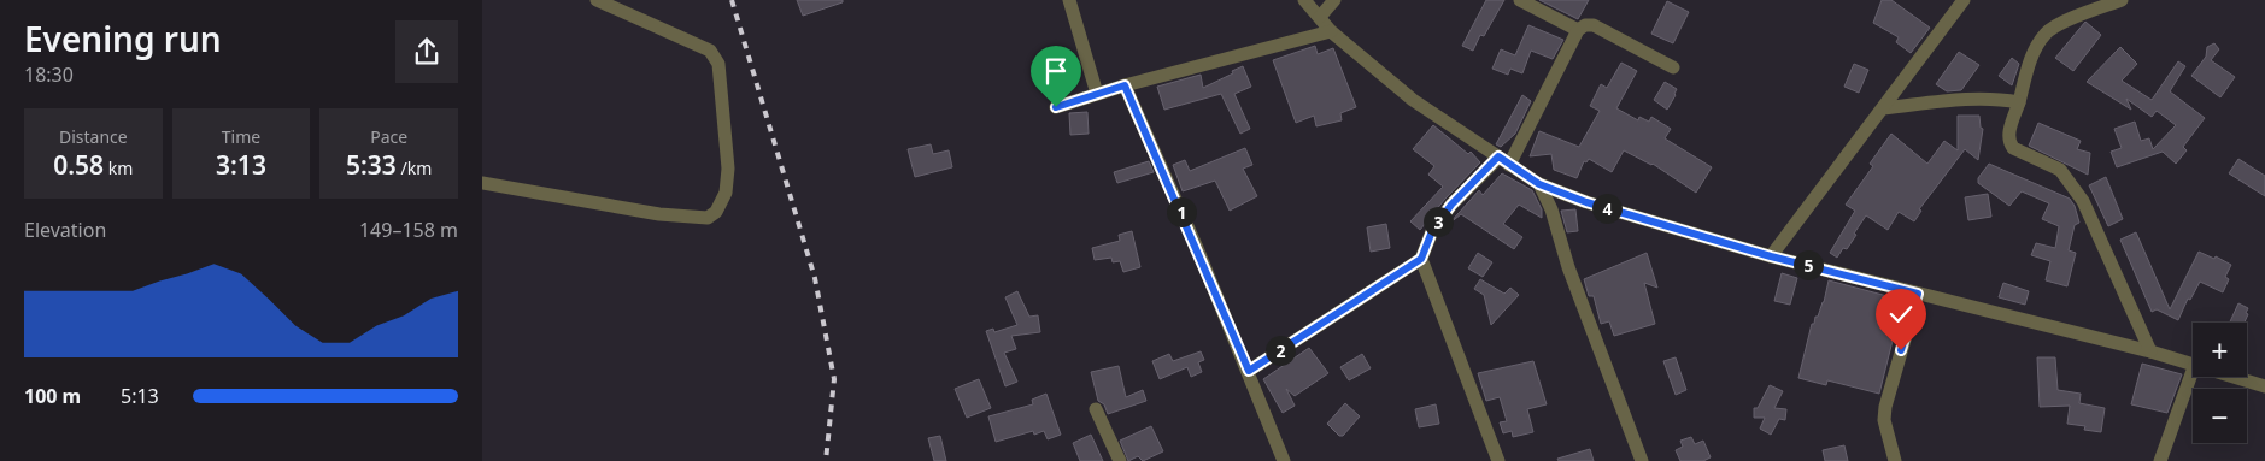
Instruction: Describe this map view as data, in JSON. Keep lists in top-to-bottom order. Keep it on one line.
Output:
{"page":{"heading":["Evening run","18:30"],"stats":[["Distance","0.58 km"],["Time","3:13"],["Pace","5:33 /km"]],"pins":["4","1","3","5","2"],"chart":["Elevation","149–158 m"],"map_buttons":["+","−"],"list":[{"name":"100 m","note":"5:13"}]}}
